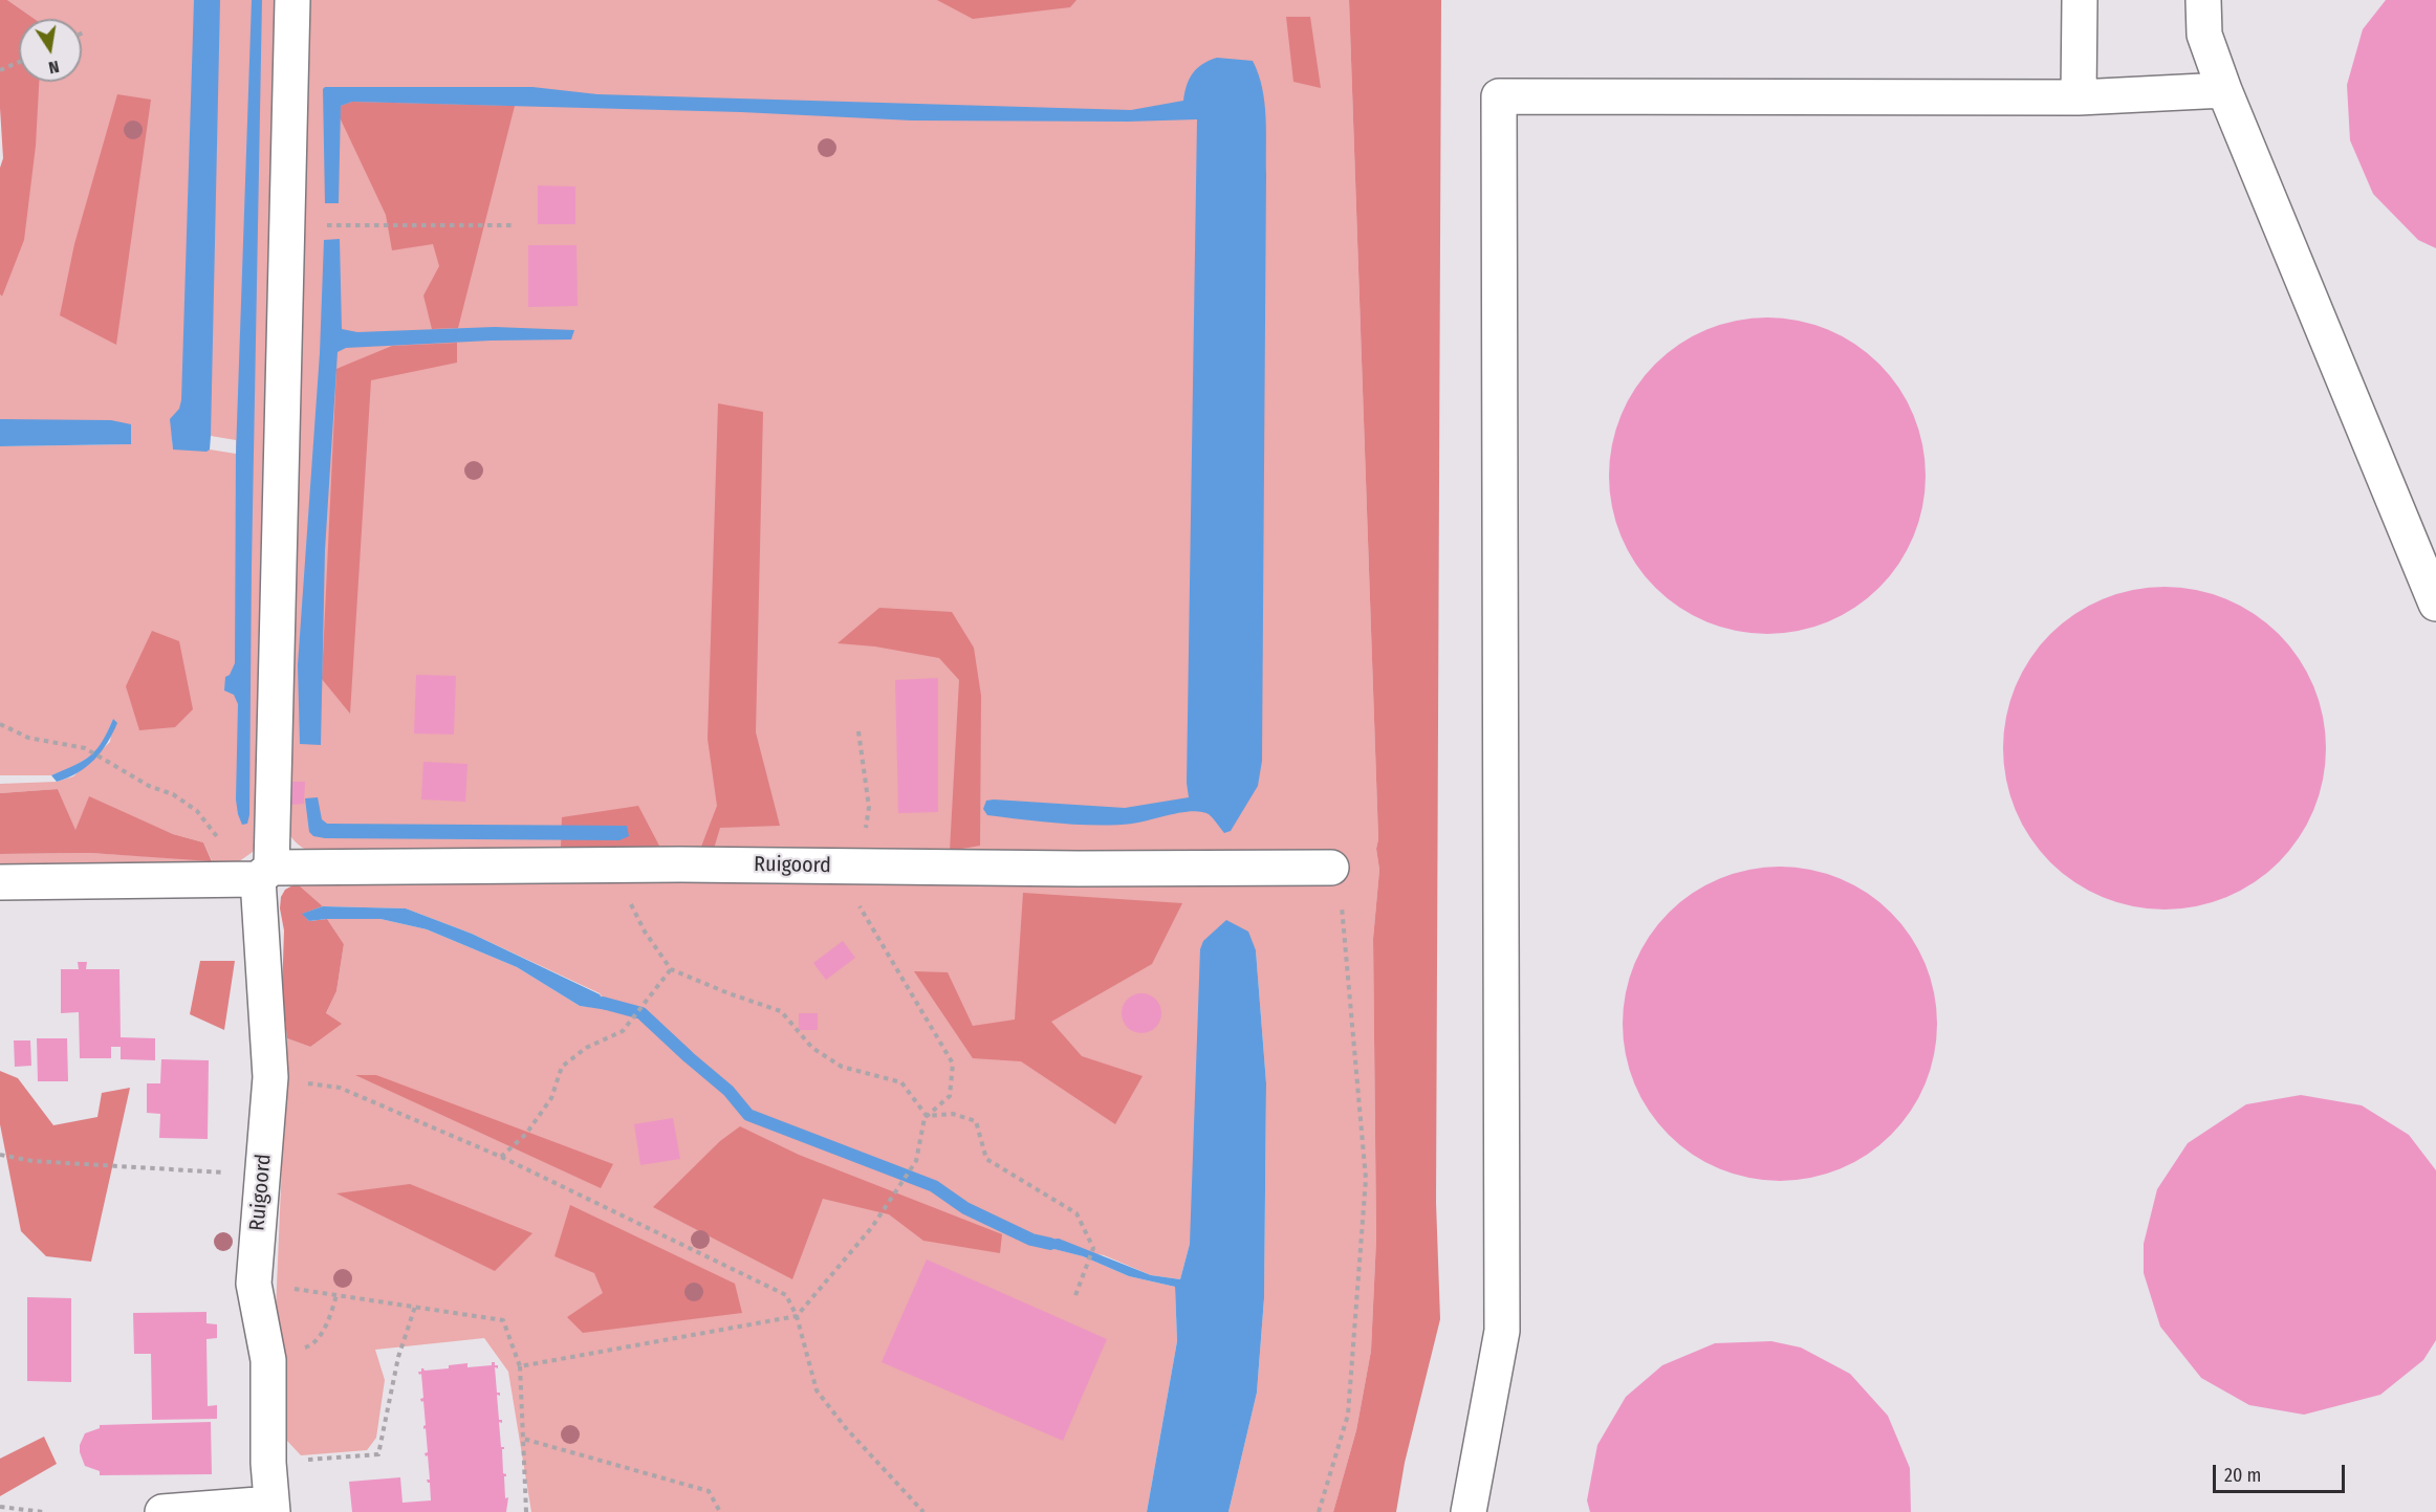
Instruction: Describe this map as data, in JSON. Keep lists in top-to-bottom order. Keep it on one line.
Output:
{"streets":{"street":["Ruigoord"]},"scale_bar":"20 m","north":"bottom"}
